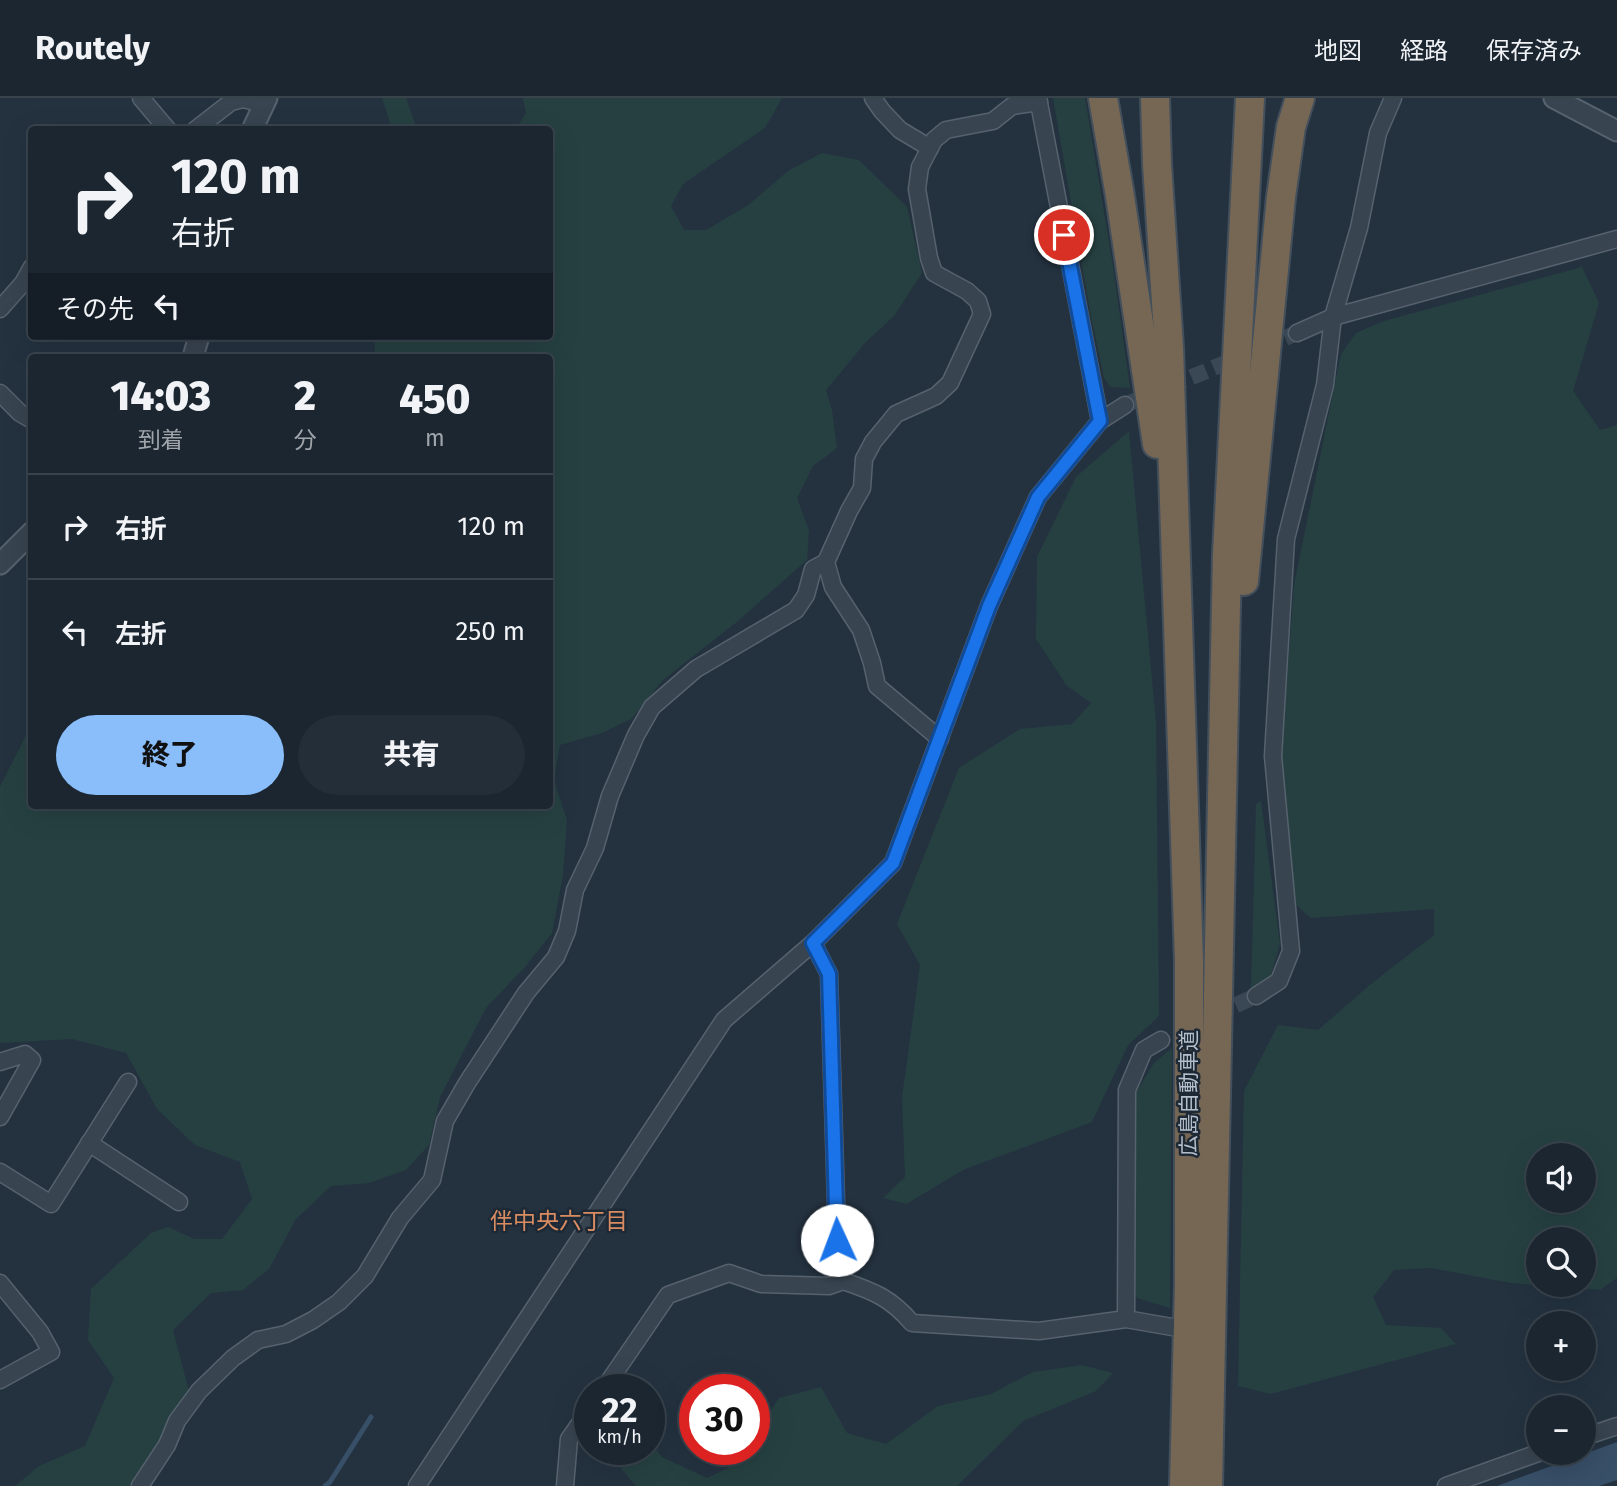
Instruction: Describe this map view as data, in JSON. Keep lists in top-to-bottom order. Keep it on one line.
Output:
{"streets":{"highway":["広島自動車道"]},"districts":["伴中央六丁目"],"page":{"header":"Routely","nav":["地図","経路","保存済み"],"turn":["120 m","右折"],"then":"その先","eta":["14:03","到着","2","分","450","m"],"list":[{"name":"右折","value":"120 m"},{"name":"左折","value":"250 m"}],"buttons":["終了","共有"],"map_buttons":["+","−"],"speed":"22 km/h","limit":"30"}}
